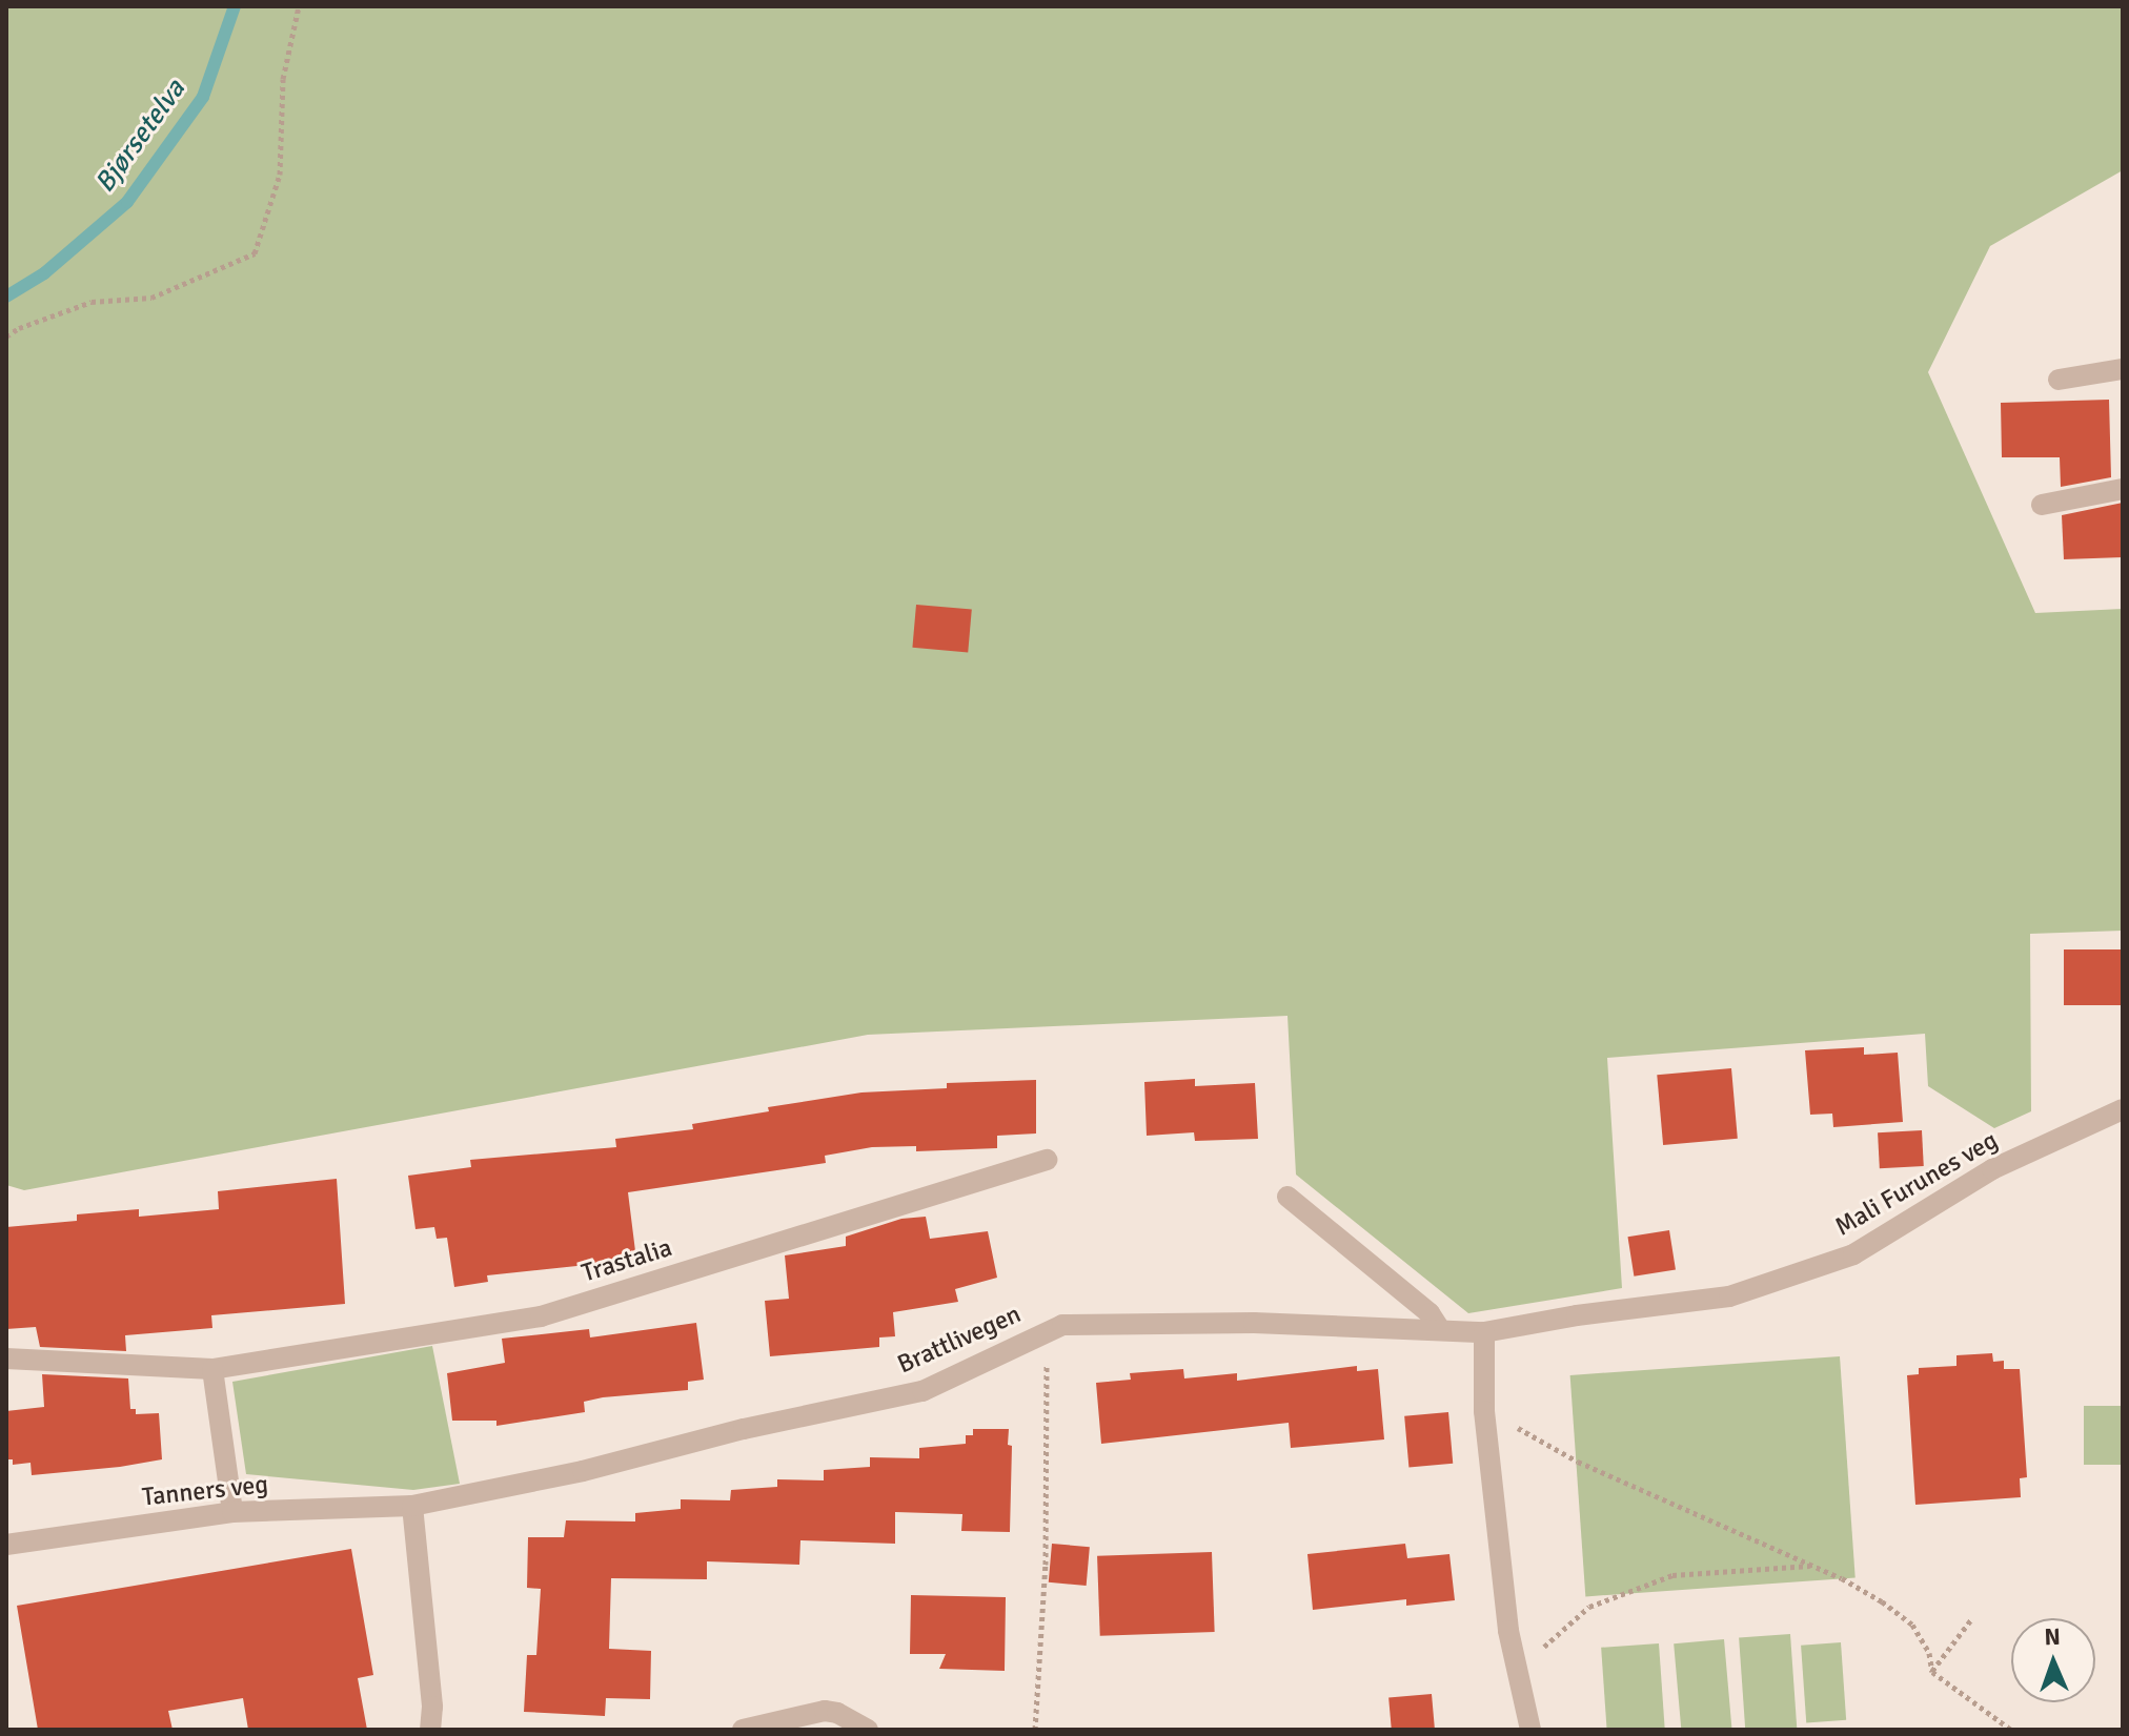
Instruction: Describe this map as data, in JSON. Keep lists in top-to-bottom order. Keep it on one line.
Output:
{"streets":{"street":["Mali Furunes veg","Trastalia","Brattlivegen","Tanners veg"]},"crossings":[["Mali Furunes veg","Brattlivegen"],["Brattlivegen","Tanners veg"]],"water":["Bjørsetelva"],"north":"top"}
